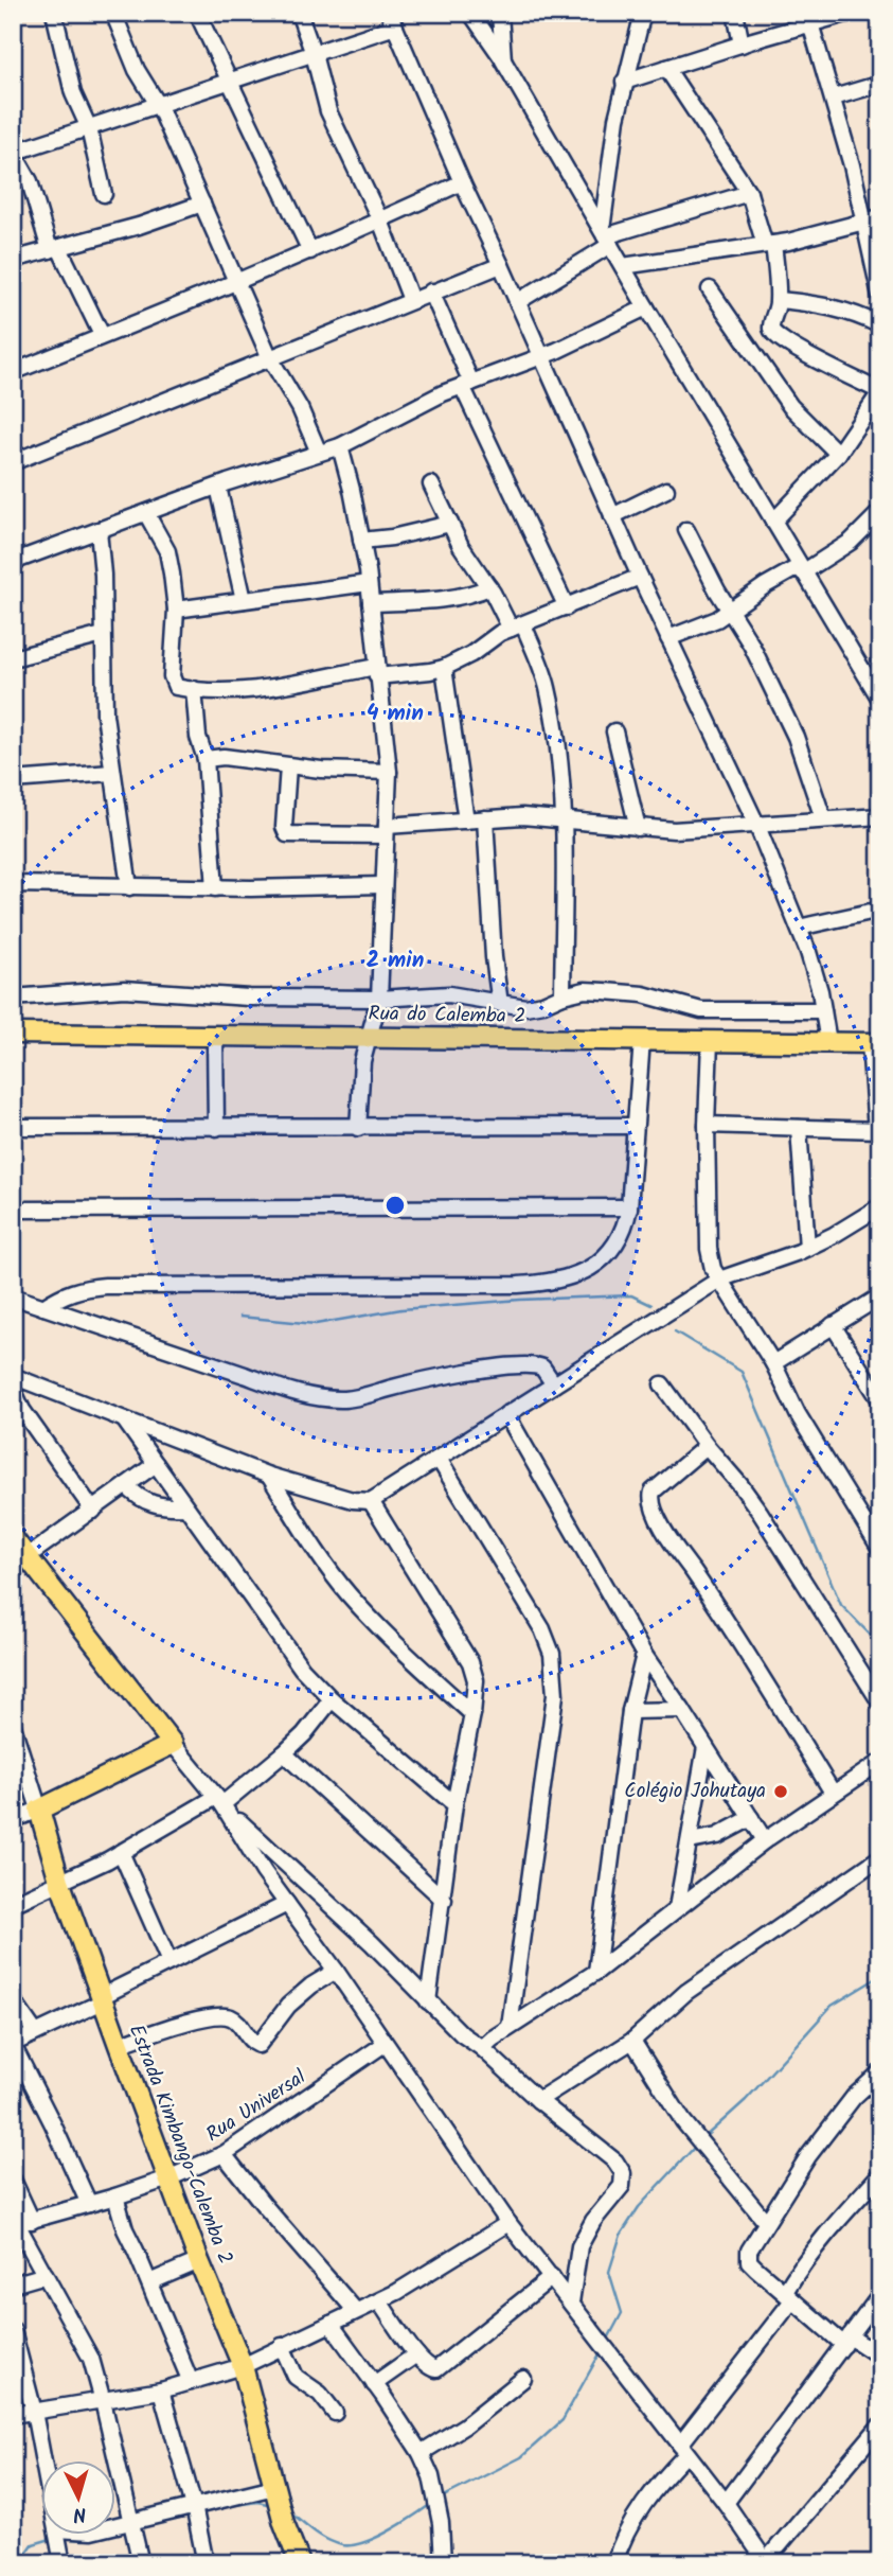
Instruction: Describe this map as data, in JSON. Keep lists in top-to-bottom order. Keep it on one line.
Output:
{"streets":{"main road":["Rua do Calemba 2","Estrada Kimbango-Calemba 2"],"street":["Rua Universal"]},"crossings":[["Rua Universal","Estrada Kimbango-Calemba 2"]],"places":["Colégio Johutaya"],"north":"bottom","rings":["4 min","2 min"]}
